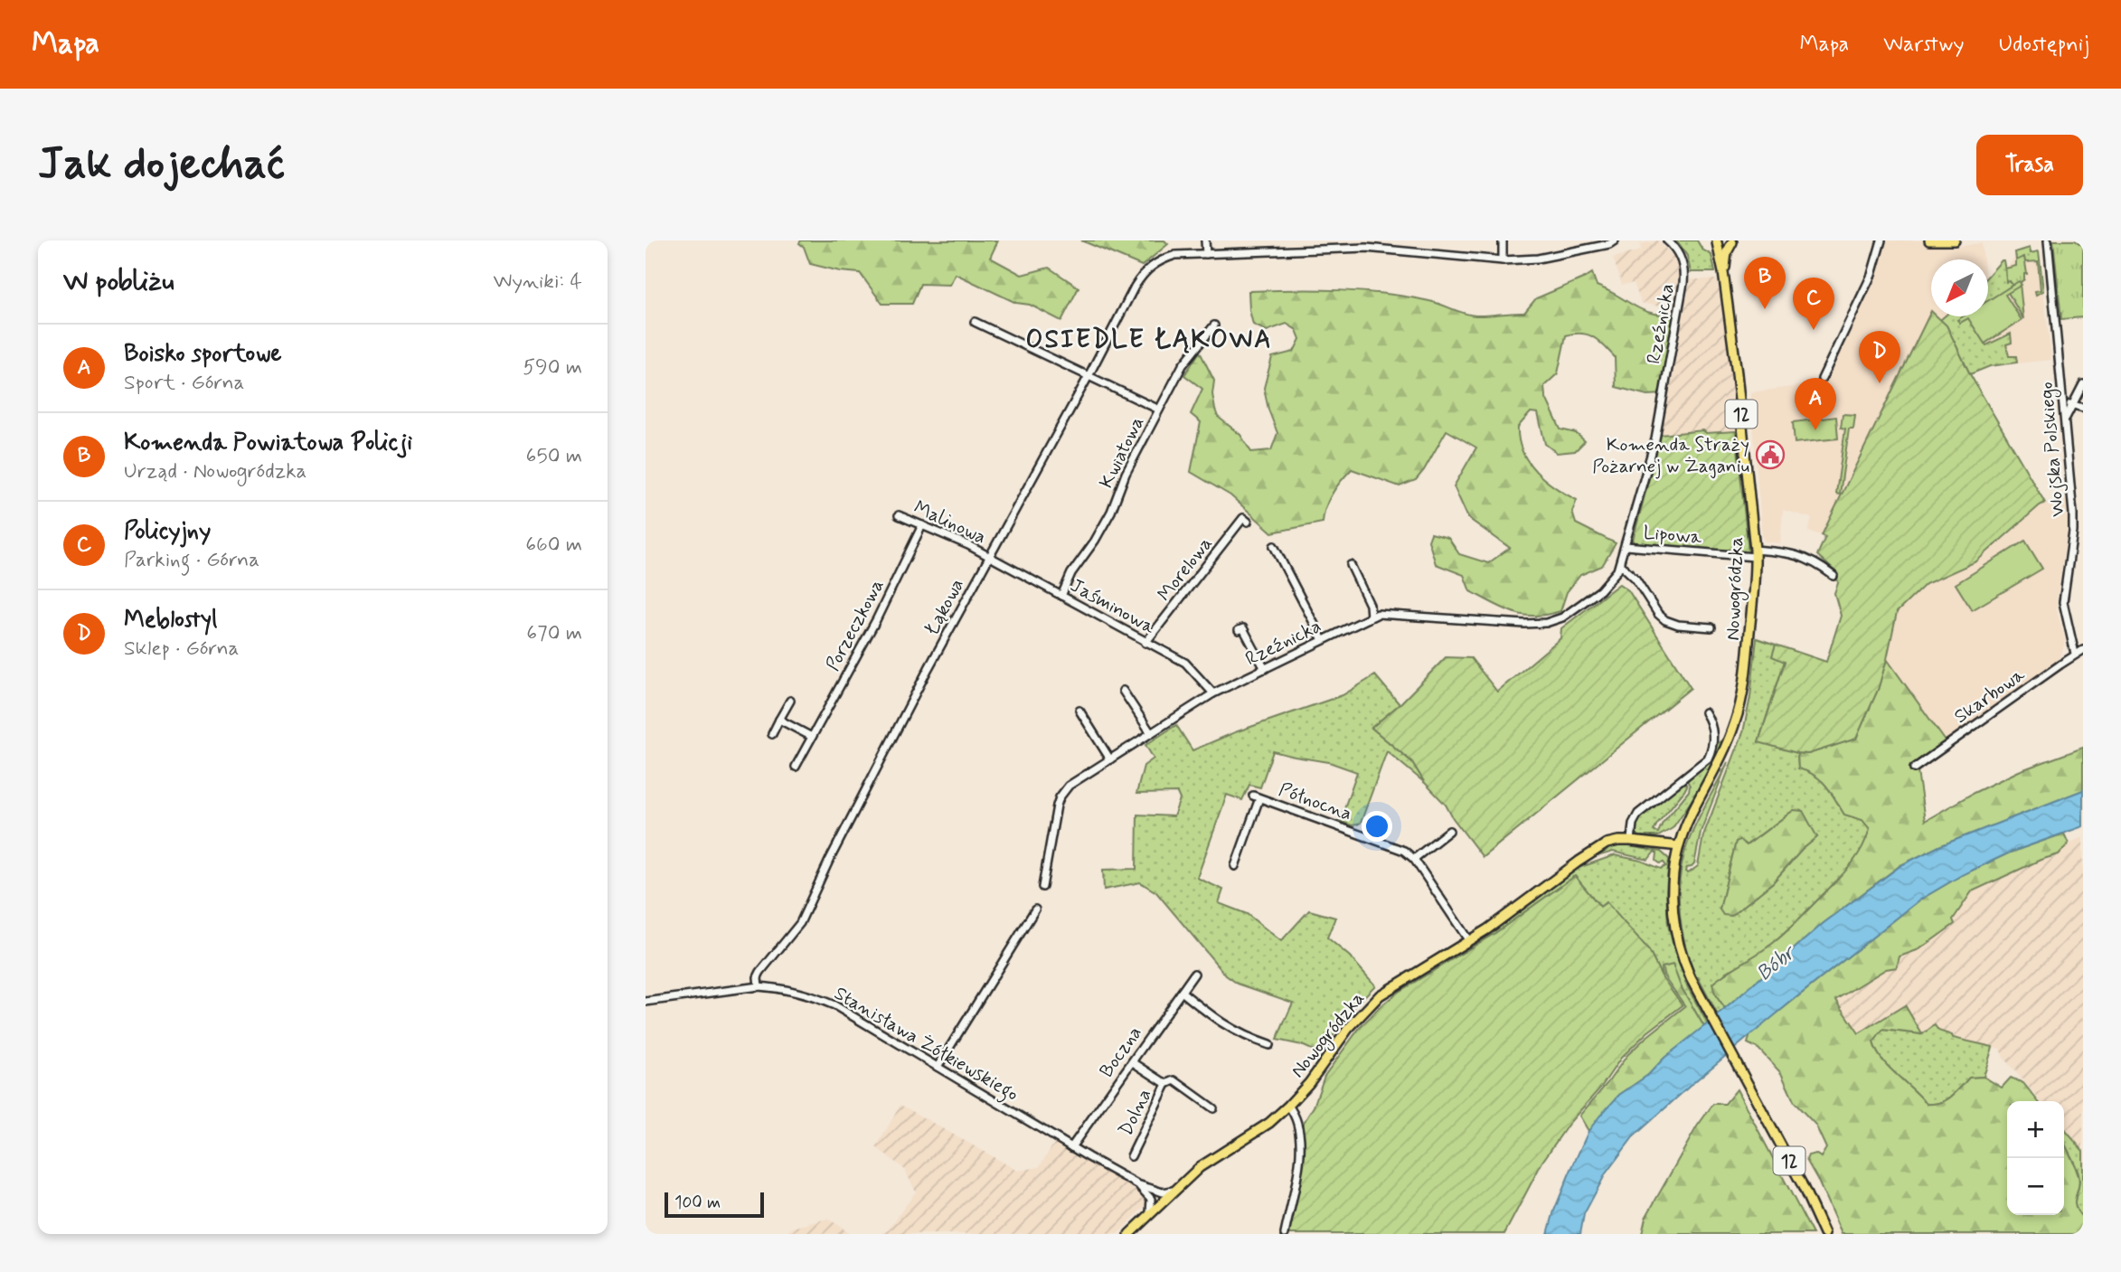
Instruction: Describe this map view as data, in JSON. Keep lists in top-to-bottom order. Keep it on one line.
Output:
{"streets":{"main road":["12","Nowogródzka"],"street":["Rzeźnicka","Wojska Polskiego","Kwiatowa","Malinowa","Lipowa","Morelowa","Jaśminowa","Łąkowa","Porzeczkowa","Skarbowa","Północna","Stanisława Żółkiewskiego","Boczna","Dolna"]},"crossings":[["Rzeźnicka","Lipowa"],["Rzeźnicka","Jaśminowa"],["12","Nowogródzka"],["Wojska Polskiego","Skarbowa"],["Kwiatowa","Jaśminowa"],["Malinowa","Jaśminowa"],["Malinowa","Łąkowa"],["Malinowa","Porzeczkowa"],["Lipowa","Nowogródzka"],["Morelowa","Jaśminowa"],["Nowogródzka","Północna"],["Nowogródzka","Stanisława Żółkiewskiego"],["Jaśminowa","Łąkowa"],["Łąkowa","Stanisława Żółkiewskiego"],["Stanisława Żółkiewskiego","Boczna"],["Boczna","Dolna"]],"districts":["OSIEDLE ŁĄKOWA"],"water":["Bóbr"],"places":{"public building":["Komenda Straży Pożarnej w Żaganiu"]},"scale_bar":"100 m","north":"bottom left","page":{"header":"Mapa","nav":["Mapa","Warstwy","Udostępnij"],"buttons":"Trasa","title":"Jak dojechać","heading":["W pobliżu","Wyniki: 4"],"pins":["B","C","D","A"],"list":[{"mark":"A","name":"Boisko sportowe","note":"Sport · Górna","value":"590 m"},{"mark":"B","name":"Komenda Powiatowa Policji","note":"Urząd · Nowogródzka","value":"650 m"},{"mark":"C","name":"Policyjny","note":"Parking · Górna","value":"660 m"},{"mark":"D","name":"Meblostyl","note":"Sklep · Górna","value":"670 m"}],"map_buttons":["+","−"],"scale":"100 m"}}
